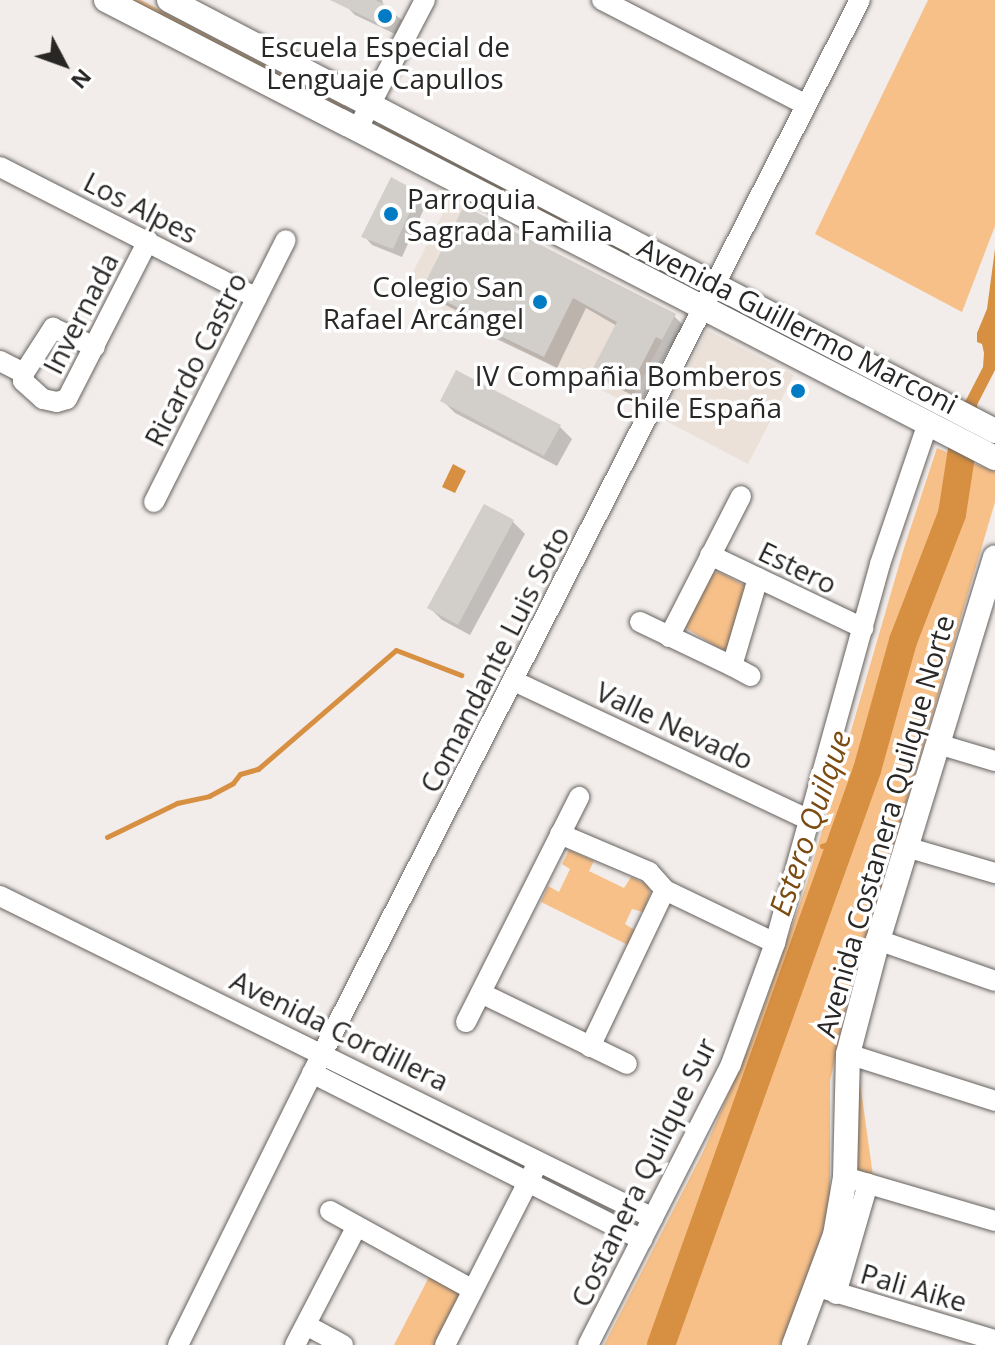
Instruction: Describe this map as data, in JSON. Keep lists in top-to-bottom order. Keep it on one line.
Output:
{"streets":{"main road":["Avenida Guillermo Marconi","Avenida Costanera Quilque Norte"],"street":["Los Alpes","Invernada","Ricardo Castro","Estero","Comandante Luis Soto","Valle Nevado","Avenida Cordillera","Costanera Quilque Sur","Pali Aike"]},"crossings":[["Los Alpes","Invernada"],["Los Alpes","Ricardo Castro"],["Avenida Guillermo Marconi","Comandante Luis Soto"],["Avenida Guillermo Marconi","Costanera Quilque Sur"],["Estero","Costanera Quilque Sur"],["Comandante Luis Soto","Valle Nevado"],["Comandante Luis Soto","Avenida Cordillera"],["Valle Nevado","Costanera Quilque Sur"],["Avenida Costanera Quilque Norte","Pali Aike"],["Avenida Cordillera","Costanera Quilque Sur"]],"water":["Estero Quilque"],"places":["Escuela Especial de Lenguaje Capullos","Parroquia Sagrada Familia","Colegio San Rafael Arcángel","IV Compañia Bomberos Chile España"],"north":"bottom right"}
